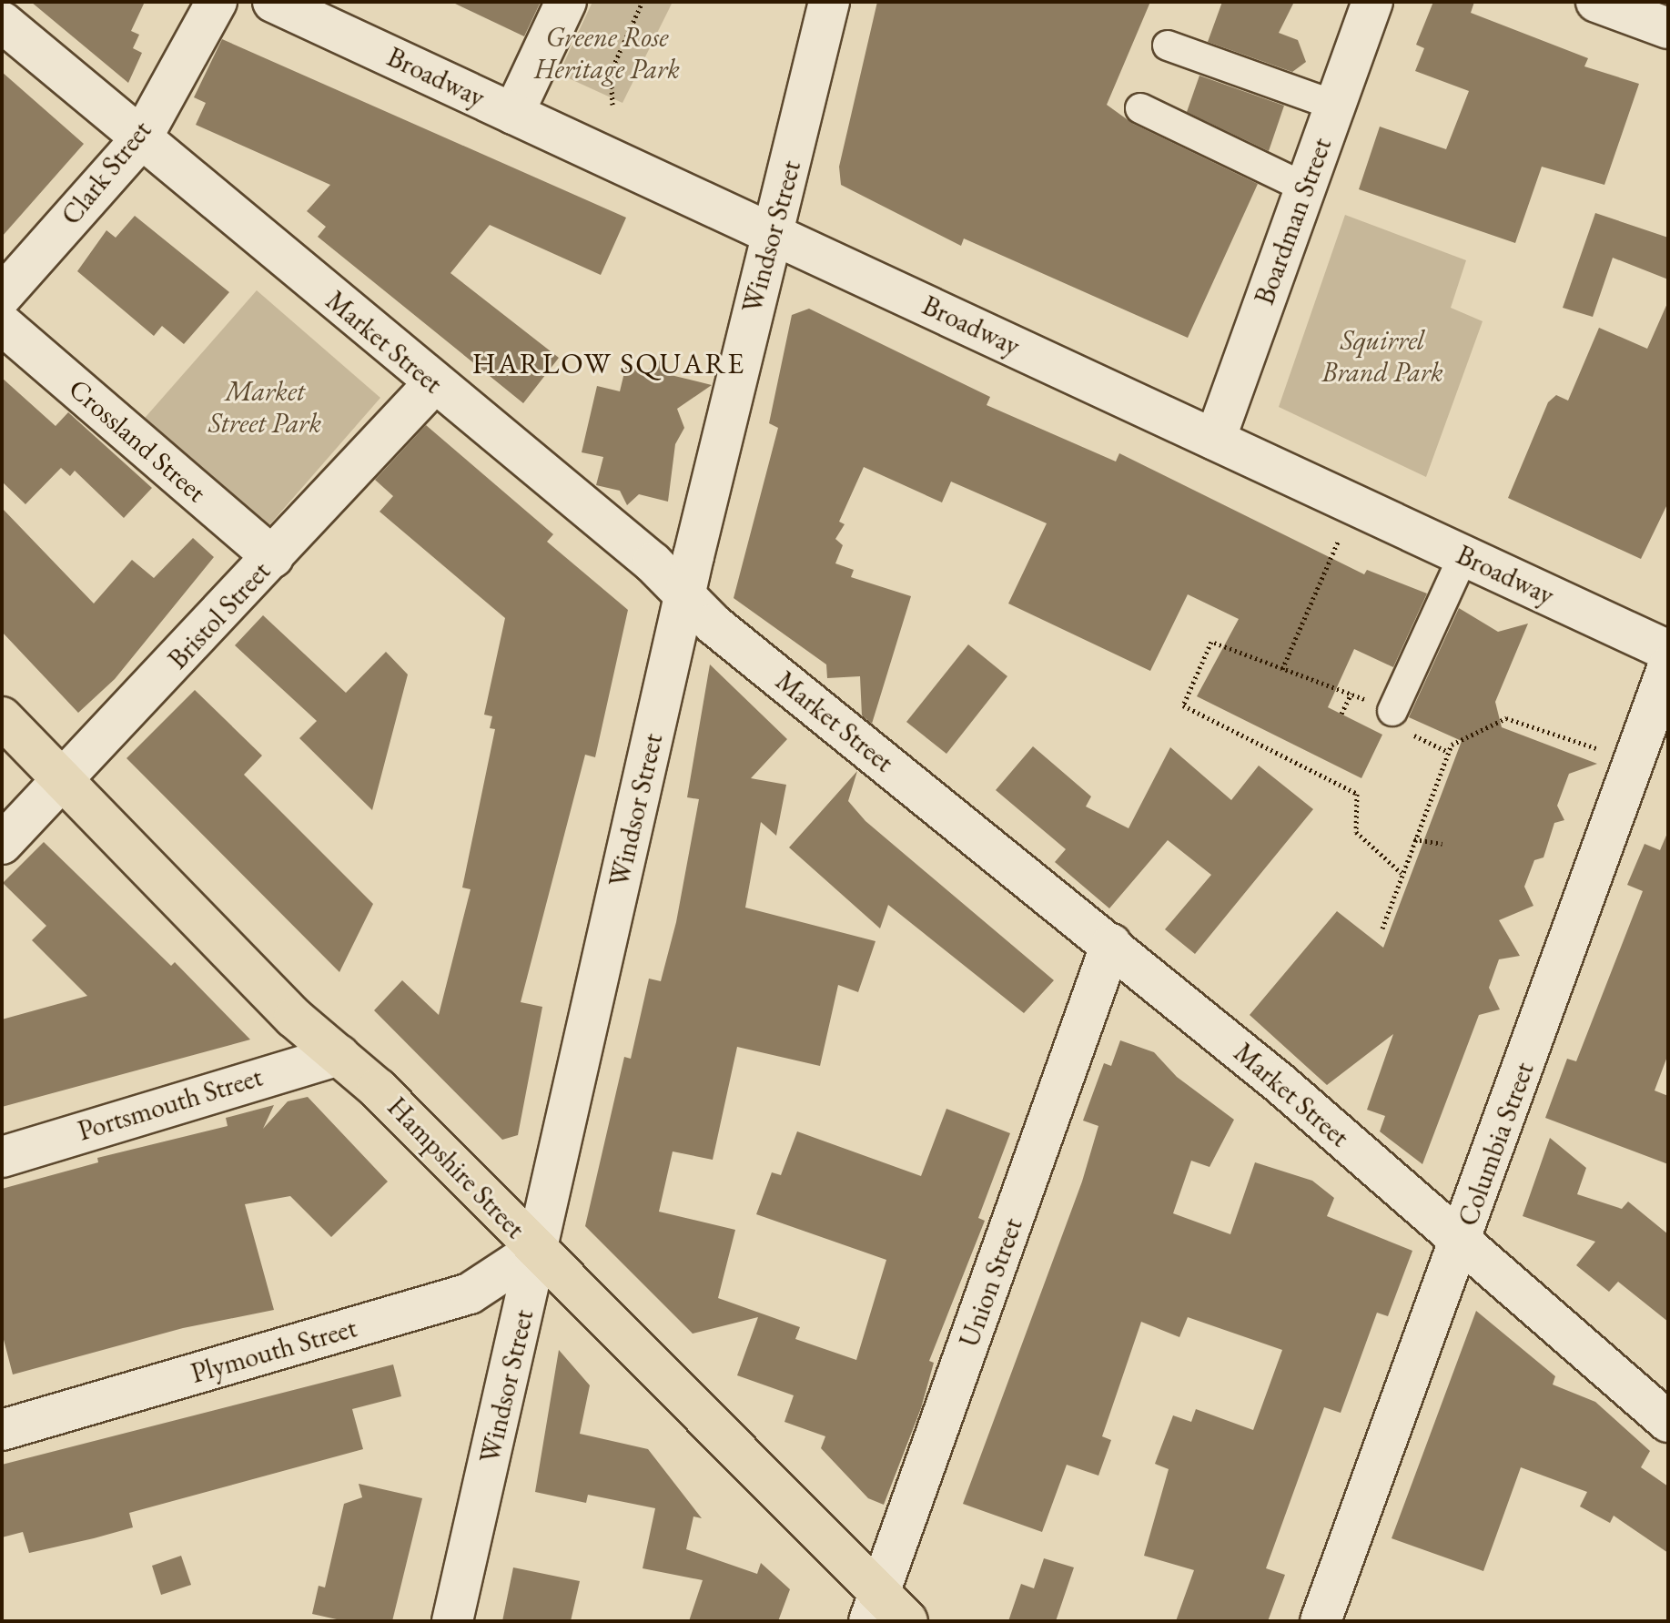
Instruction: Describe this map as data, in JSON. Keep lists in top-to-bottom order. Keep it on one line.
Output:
{"streets":{"main road":["Hampshire Street"],"street":["Broadway","Clark Street","Boardman Street","Windsor Street","Market Street","Crossland Street","Bristol Street","Portsmouth Street","Columbia Street","Union Street","Plymouth Street"]},"crossings":[["Broadway","Boardman Street"],["Broadway","Windsor Street"],["Clark Street","Market Street"],["Windsor Street","Market Street"],["Windsor Street","Hampshire Street"],["Windsor Street","Plymouth Street"],["Market Street","Bristol Street"],["Market Street","Columbia Street"],["Market Street","Union Street"],["Crossland Street","Bristol Street"],["Bristol Street","Hampshire Street"],["Portsmouth Street","Hampshire Street"],["Hampshire Street","Union Street"],["Hampshire Street","Plymouth Street"]],"districts":["HARLOW SQUARE"],"parks":["Greene Rose Heritage Park","Squirrel Brand Park","Market Street Park"]}
